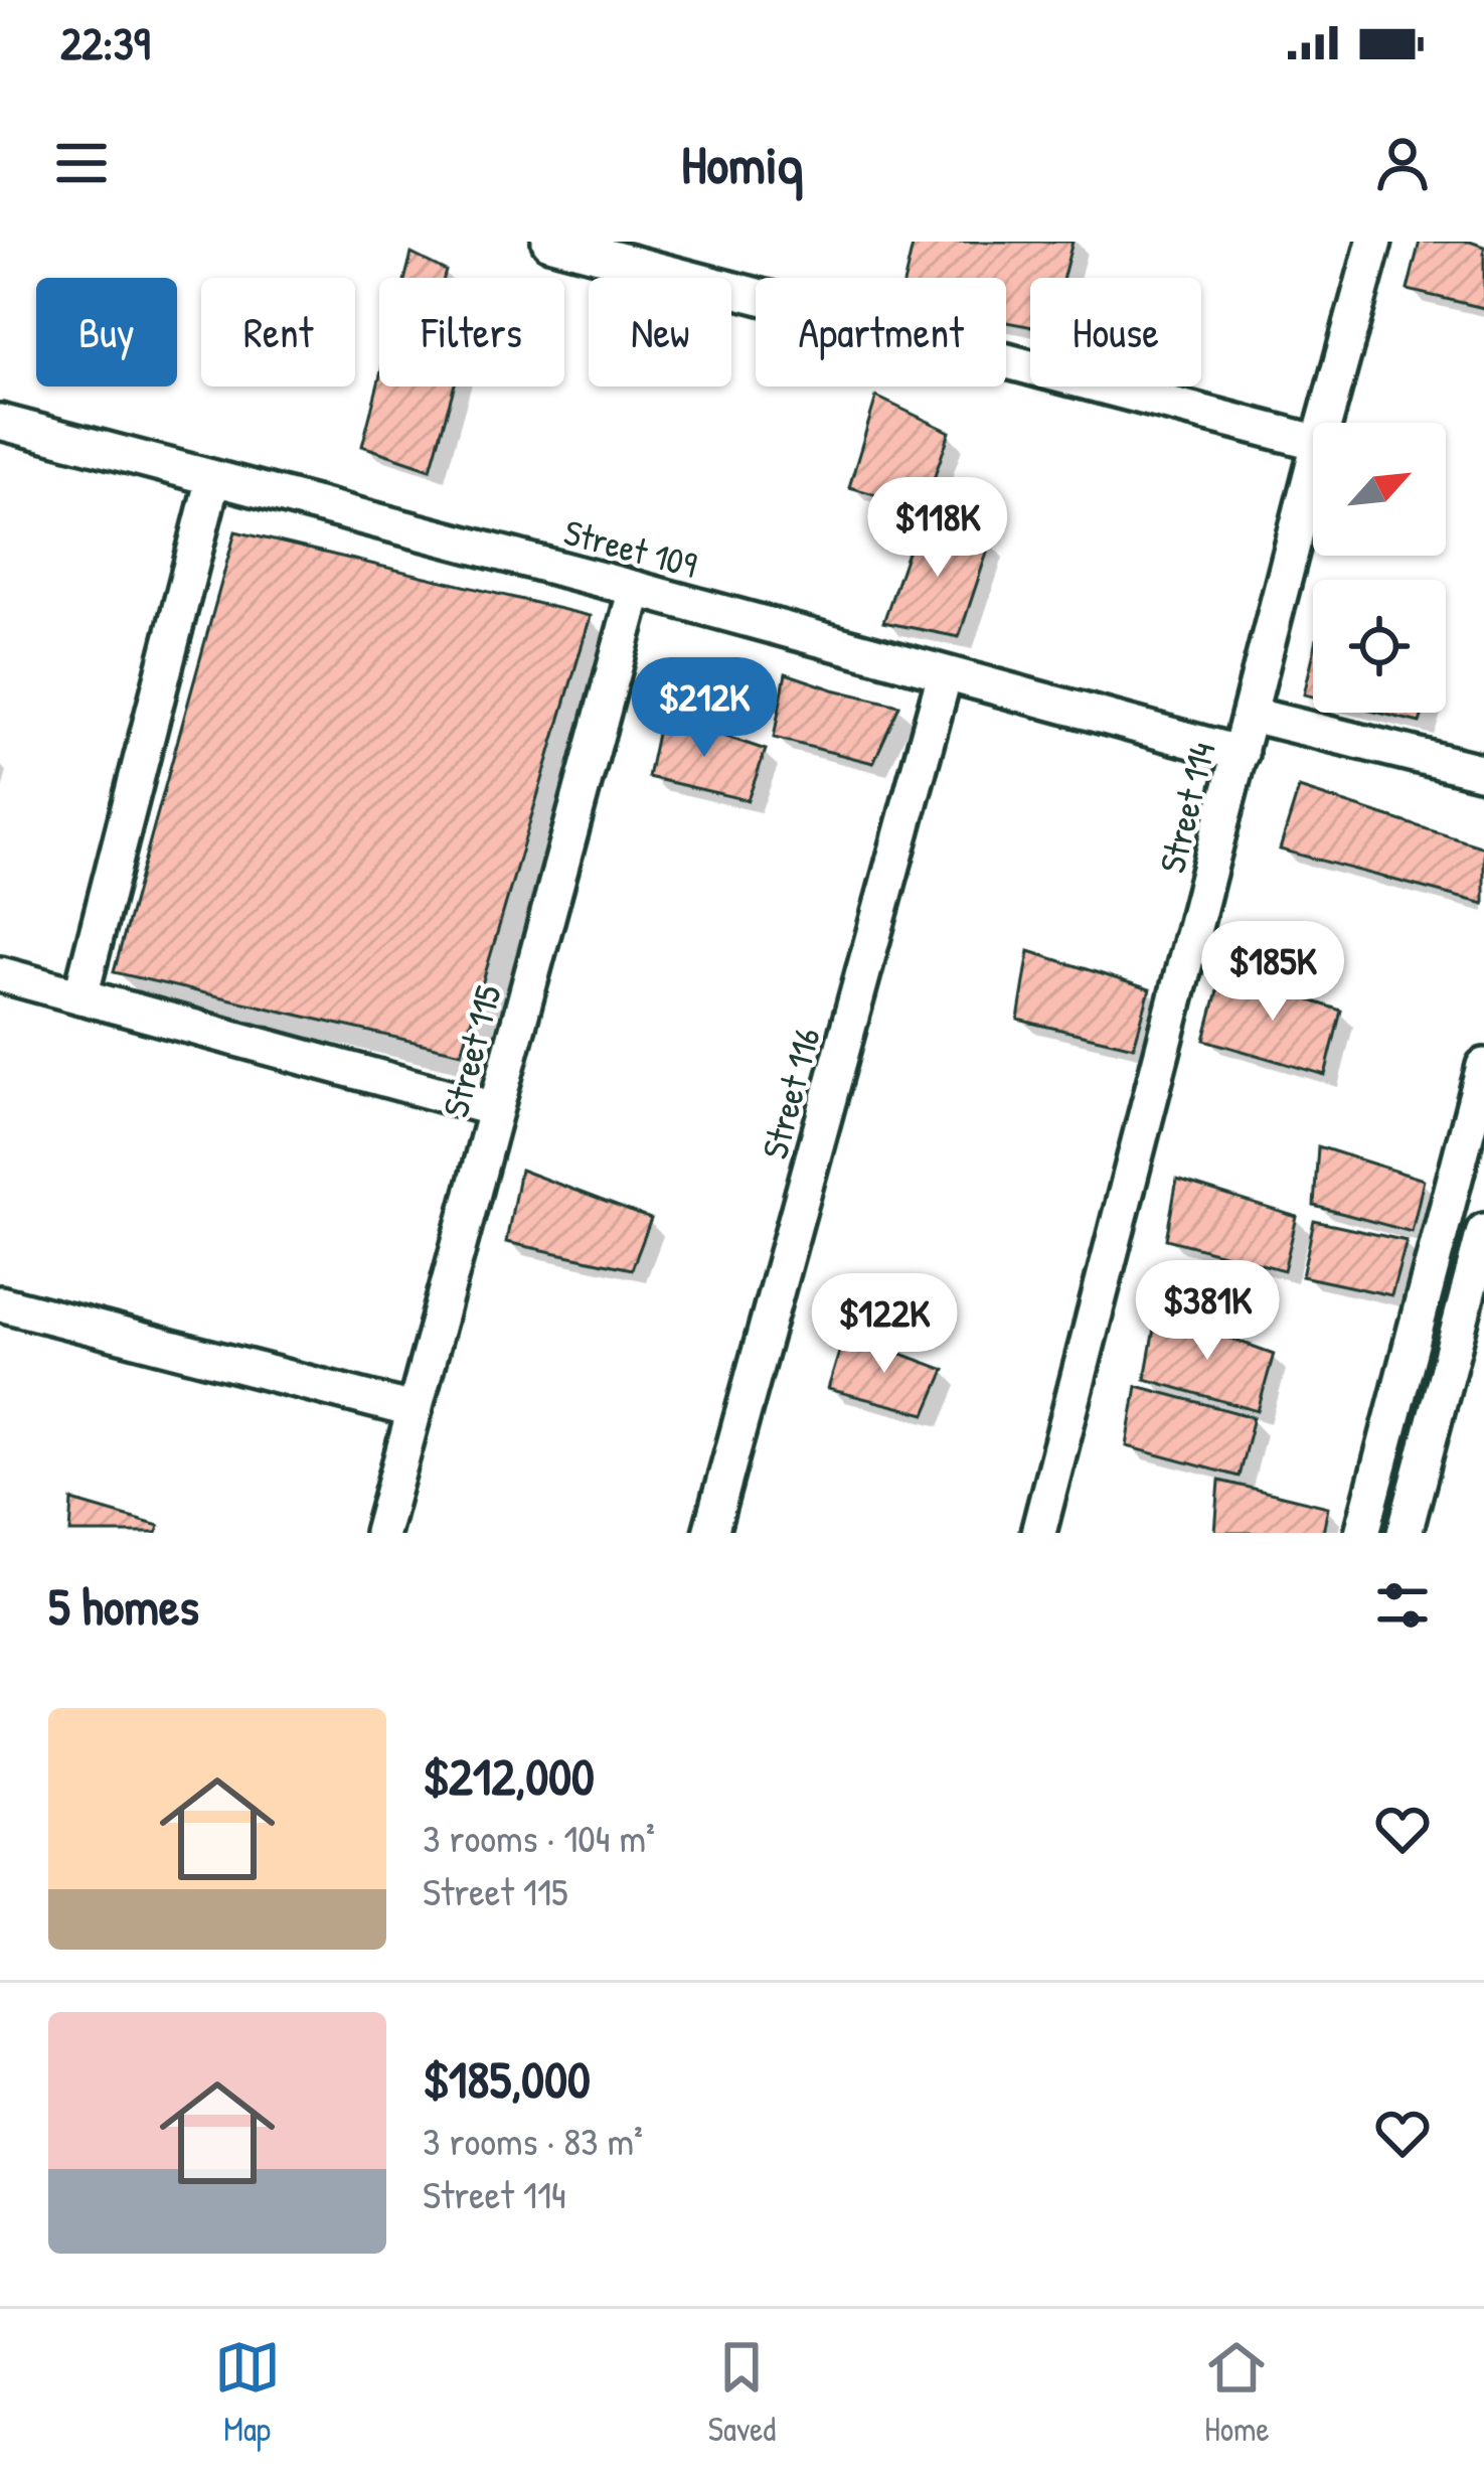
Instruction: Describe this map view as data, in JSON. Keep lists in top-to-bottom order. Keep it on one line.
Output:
{"streets":{"street":["Street 109","Street 114","Street 115","Street 116"]},"crossings":[["Street 109","Street 114"],["Street 109","Street 115"],["Street 109","Street 116"]],"north":"top right","page":{"status":"22:39","header":"Homiq","chip":["Buy","Rent","Filters","New","Apartment","House"],"price":["$118K","$212K","$185K","$381K","$122K"],"heading":"5 homes","list":[{"name":"$212,000","note":"3 rooms · 104 m² · Street 115"},{"name":"$185,000","note":"3 rooms · 83 m² · Street 114"}],"tabs":["Map","Saved","Home"]}}
